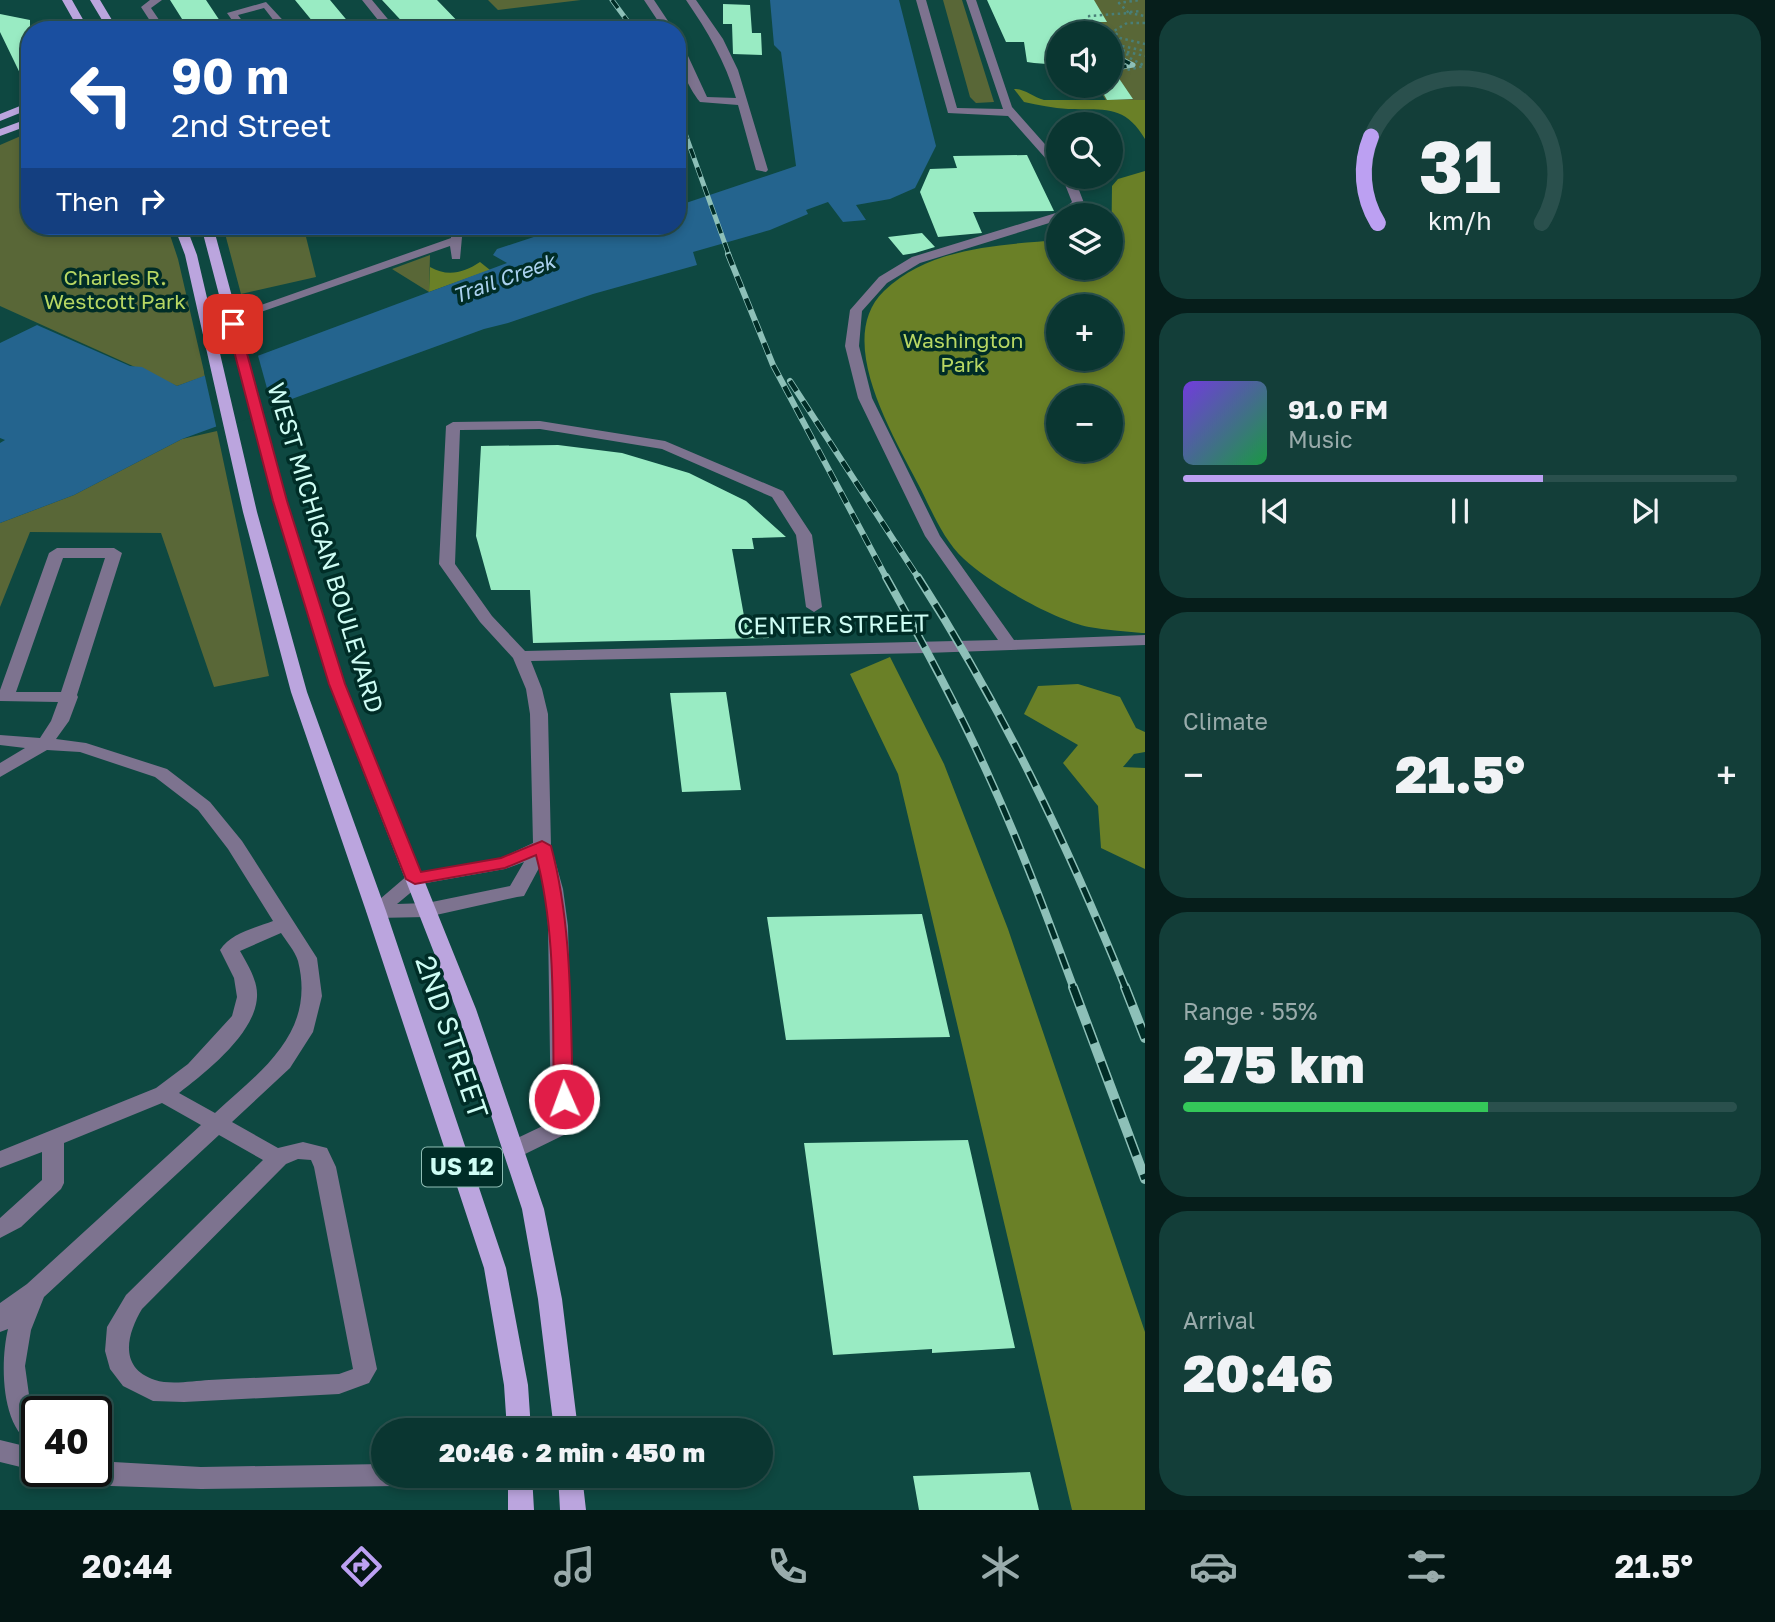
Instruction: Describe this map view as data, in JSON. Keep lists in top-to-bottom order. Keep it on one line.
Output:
{"streets":{"main road":["WEST MICHIGAN BOULEVARD","2ND STREET","US 12"],"street":["CENTER STREET"]},"crossings":[["WEST MICHIGAN BOULEVARD","2ND STREET"],["2ND STREET","US 12"]],"water":["Trail Creek"],"parks":["Charles R. Westcott Park","Washington Park"],"page":{"map_buttons":["+","−"],"turn":["90 m","2nd Street"],"then":"Then","song":["91.0 FM","Music"],"tile":["Climate",["Range · 55%","275 km"],["Arrival","20:46"]],"heat":["−","21.5°","+"],"limit":"40","trip":"20:46 · 2 min · 450 m","tabs":["20:44","21.5°"],"gauge":["31","km/h"]}}
